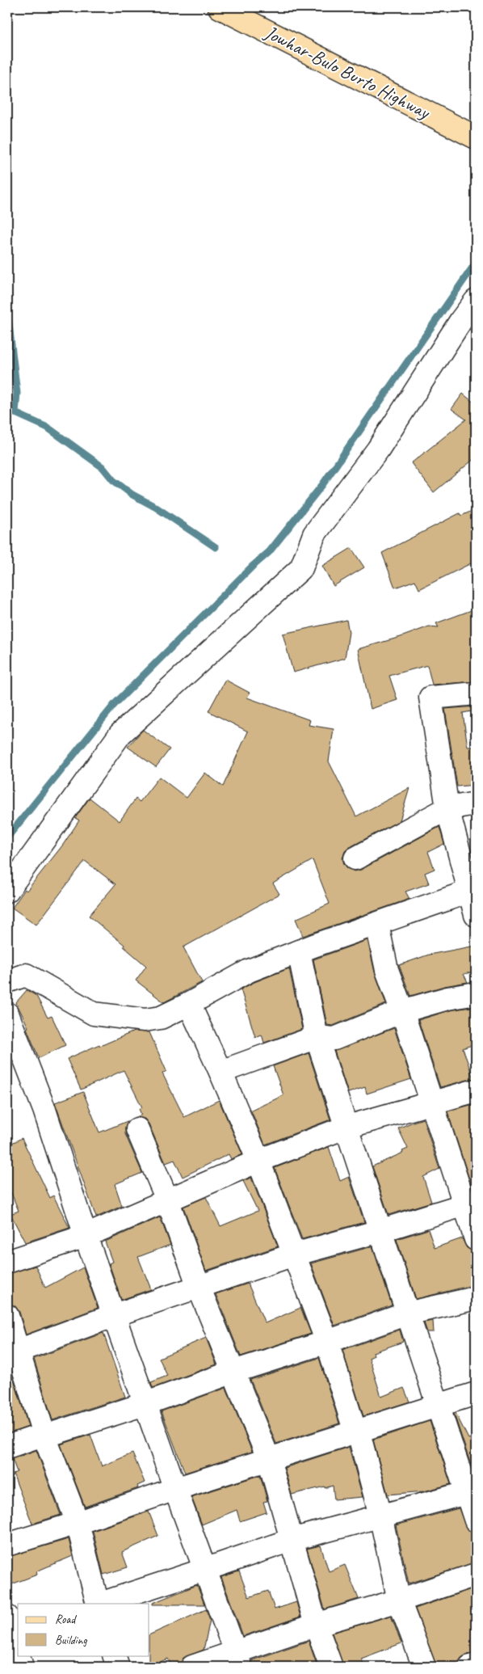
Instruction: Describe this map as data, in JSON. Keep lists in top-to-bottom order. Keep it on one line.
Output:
{"streets":{"main road":["Jowhar-Bulo Burto Highway"]},"legend":["Road","Building"]}
